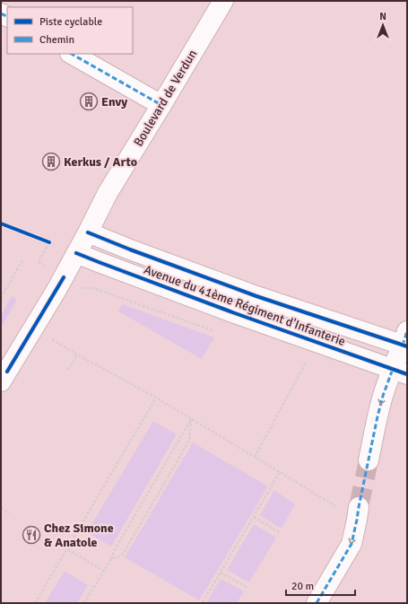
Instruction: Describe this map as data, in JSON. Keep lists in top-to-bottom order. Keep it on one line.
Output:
{"streets":{"street":["Boulevard de Verdun","Avenue du 41ème Régiment d'Infanterie"]},"crossings":[["Boulevard de Verdun","Avenue du 41ème Régiment d'Infanterie"]],"places":{"building":["Envy","Kerkus / Arto"],"restaurant":["Chez Simone & Anatole"]},"legend":["Piste cyclable","Chemin"],"scale_bar":"20 m","north":"top"}
